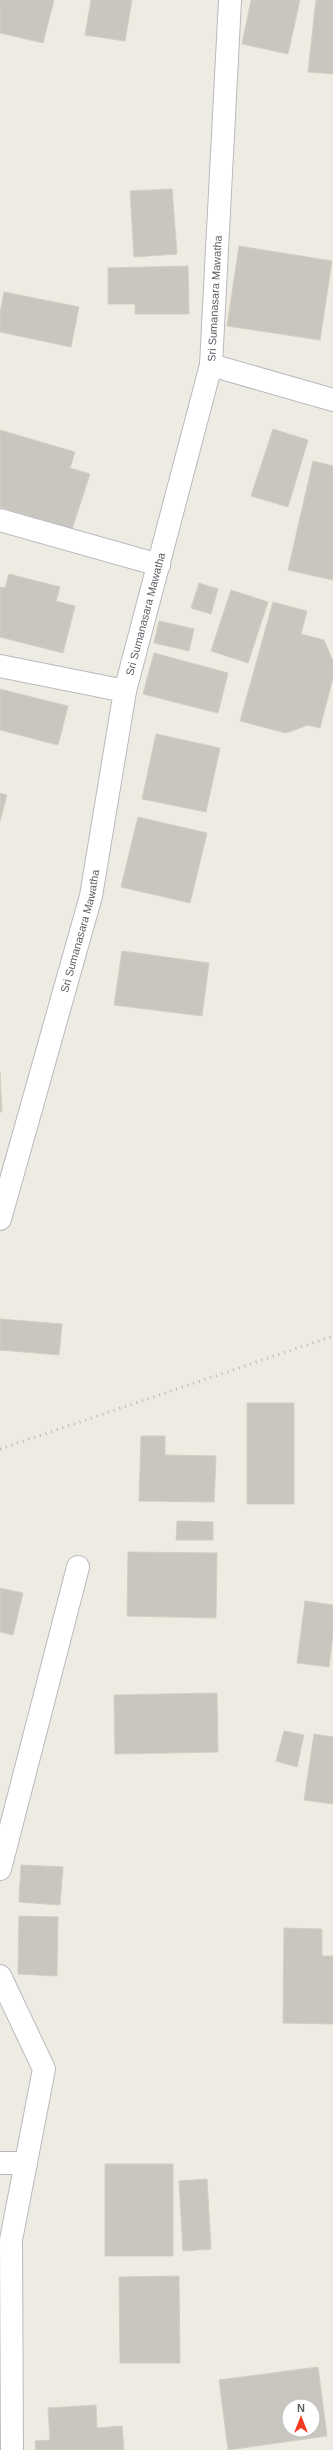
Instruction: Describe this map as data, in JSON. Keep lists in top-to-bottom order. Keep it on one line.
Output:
{"streets":{"street":["Sri Sumanasara Mawatha"]},"north":"top"}
